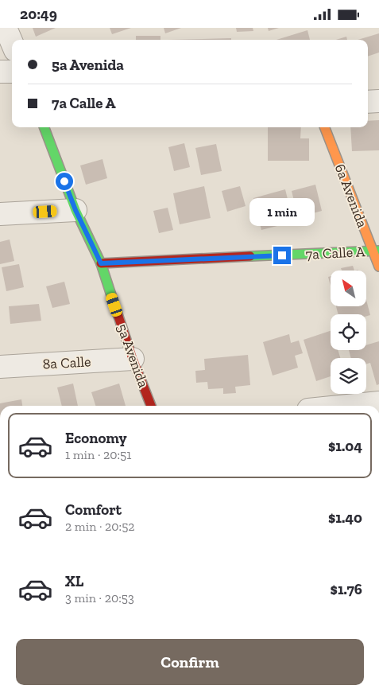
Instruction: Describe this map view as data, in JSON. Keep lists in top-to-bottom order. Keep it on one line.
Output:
{"streets":{"street":["6a Avenida","7a Calle A","5a Avenida","8a Calle"]},"crossings":[["6a Avenida","7a Calle A"],["7a Calle A","5a Avenida"],["5a Avenida","8a Calle"]],"north":"top left","page":{"status":"20:49","banner":["5a Avenida","7a Calle A"],"bubble":"1 min","list":[{"name":"Economy","note":"1 min · 20:51","value":"$1.04"},{"name":"Comfort","note":"2 min · 20:52","value":"$1.40"},{"name":"XL","note":"3 min · 20:53","value":"$1.76"}],"buttons":"Confirm"}}
